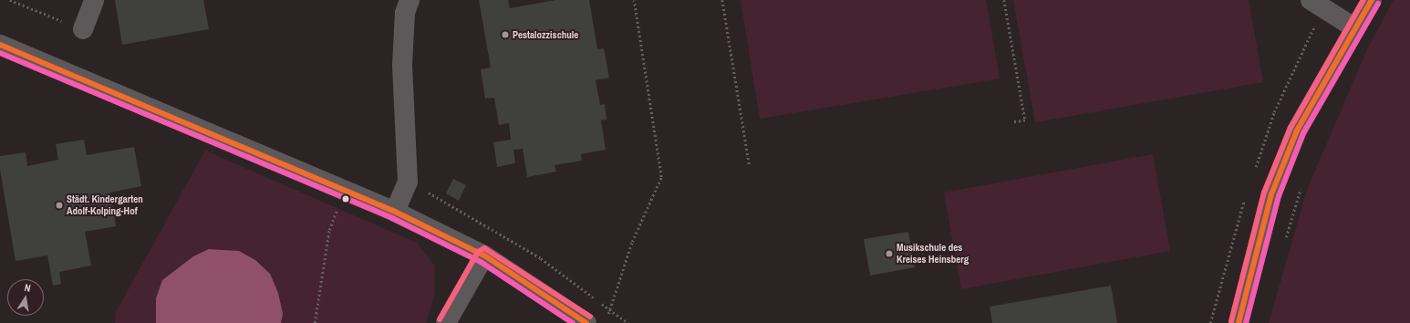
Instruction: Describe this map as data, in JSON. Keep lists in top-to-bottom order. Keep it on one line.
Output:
{"places":["Pestalozzischule","Städt. Kindergarten Adolf-Kolping-Hof","Musikschule des Kreises Heinsberg"],"north":"top"}
